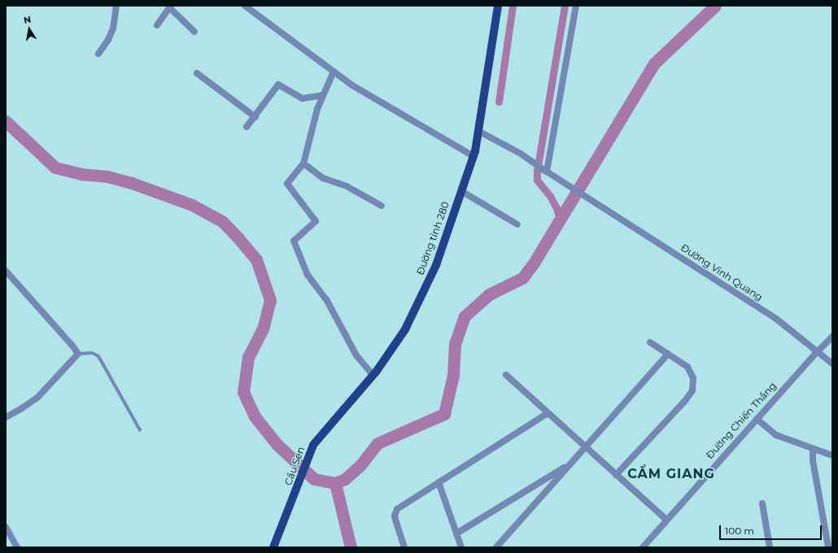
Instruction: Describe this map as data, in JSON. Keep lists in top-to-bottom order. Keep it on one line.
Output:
{"streets":{"main road":["Đường tỉnh 280","Cầu Sen"],"street":["Đường Vinh Quang","Đường Chiến Thắng"]},"crossings":[["Đường tỉnh 280","Đường Vinh Quang"],["Đường tỉnh 280","Cầu Sen"],["Đường Vinh Quang","Đường Chiến Thắng"]],"districts":["CẨM GIANG"],"scale_bar":"100 m","north":"top"}
